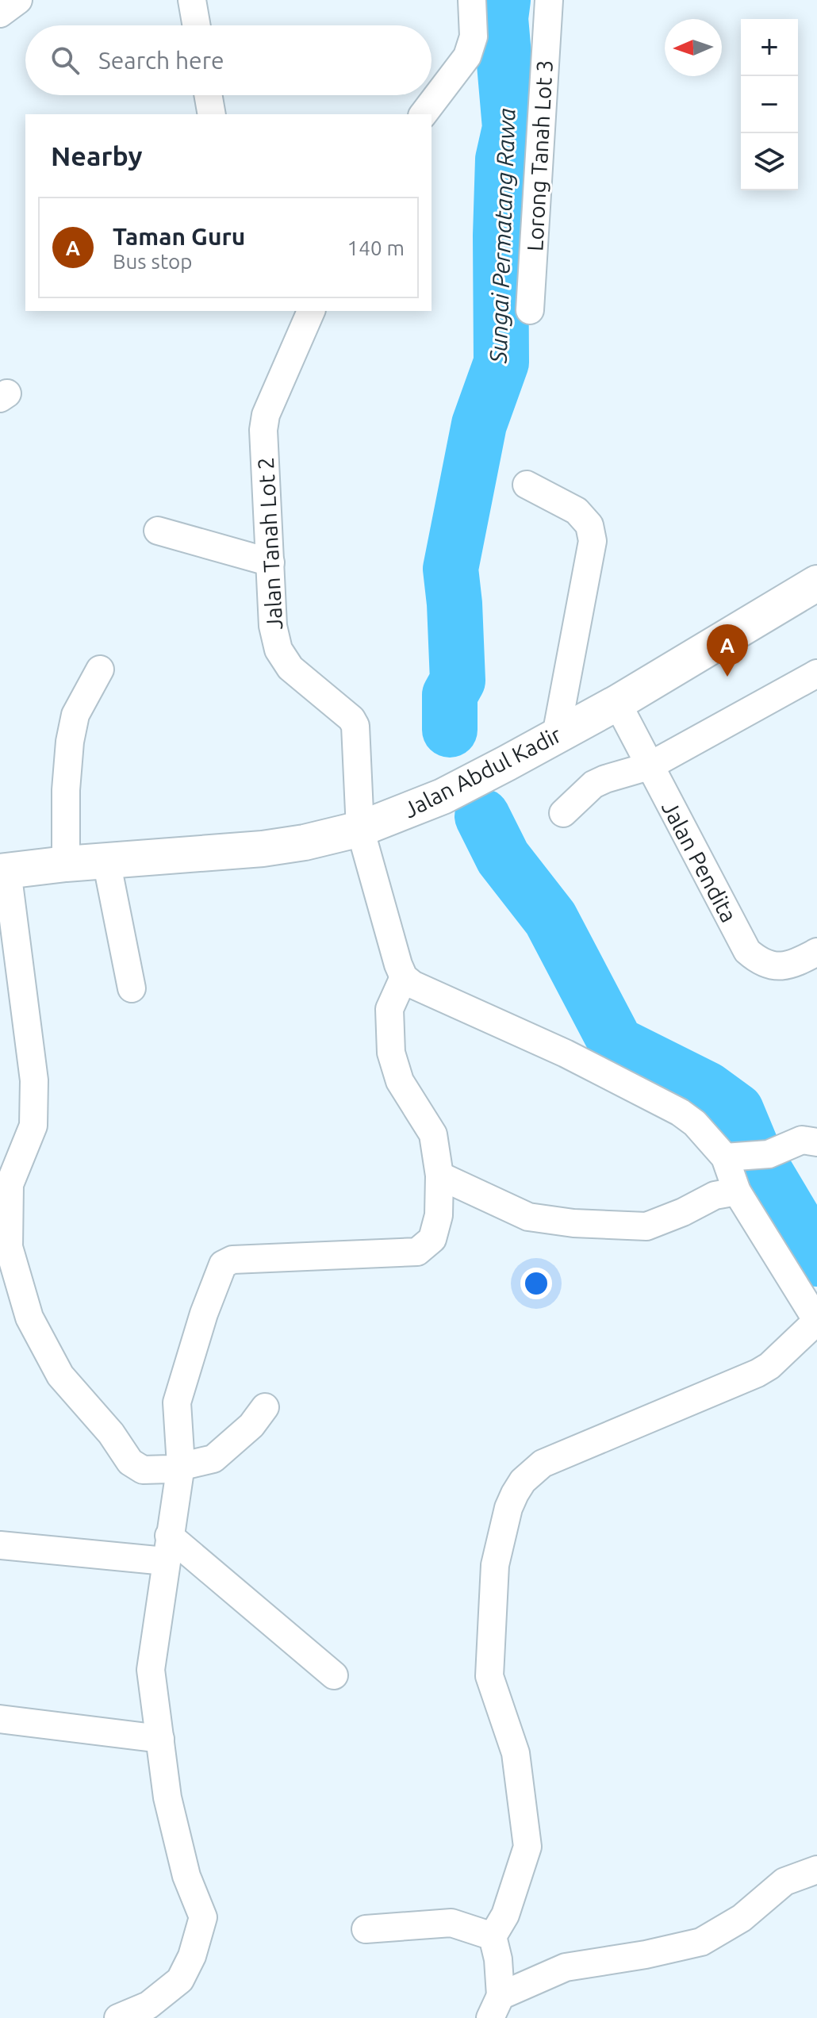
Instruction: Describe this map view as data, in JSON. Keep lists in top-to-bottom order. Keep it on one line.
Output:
{"streets":{"main road":["Jalan Abdul Kadir"],"street":["Lorong Tanah Lot 3","Jalan Tanah Lot 2","Jalan Pendita"]},"crossings":[["Jalan Tanah Lot 2","Jalan Abdul Kadir"],["Jalan Abdul Kadir","Jalan Pendita"]],"water":["Sungai Permatang Rawa"],"north":"left","page":{"map_buttons":["+","−"],"search":"Search here","heading":"Nearby","list":[{"mark":"A","name":"Taman Guru","note":"Bus stop","value":"140 m"}],"pins":"A"}}
